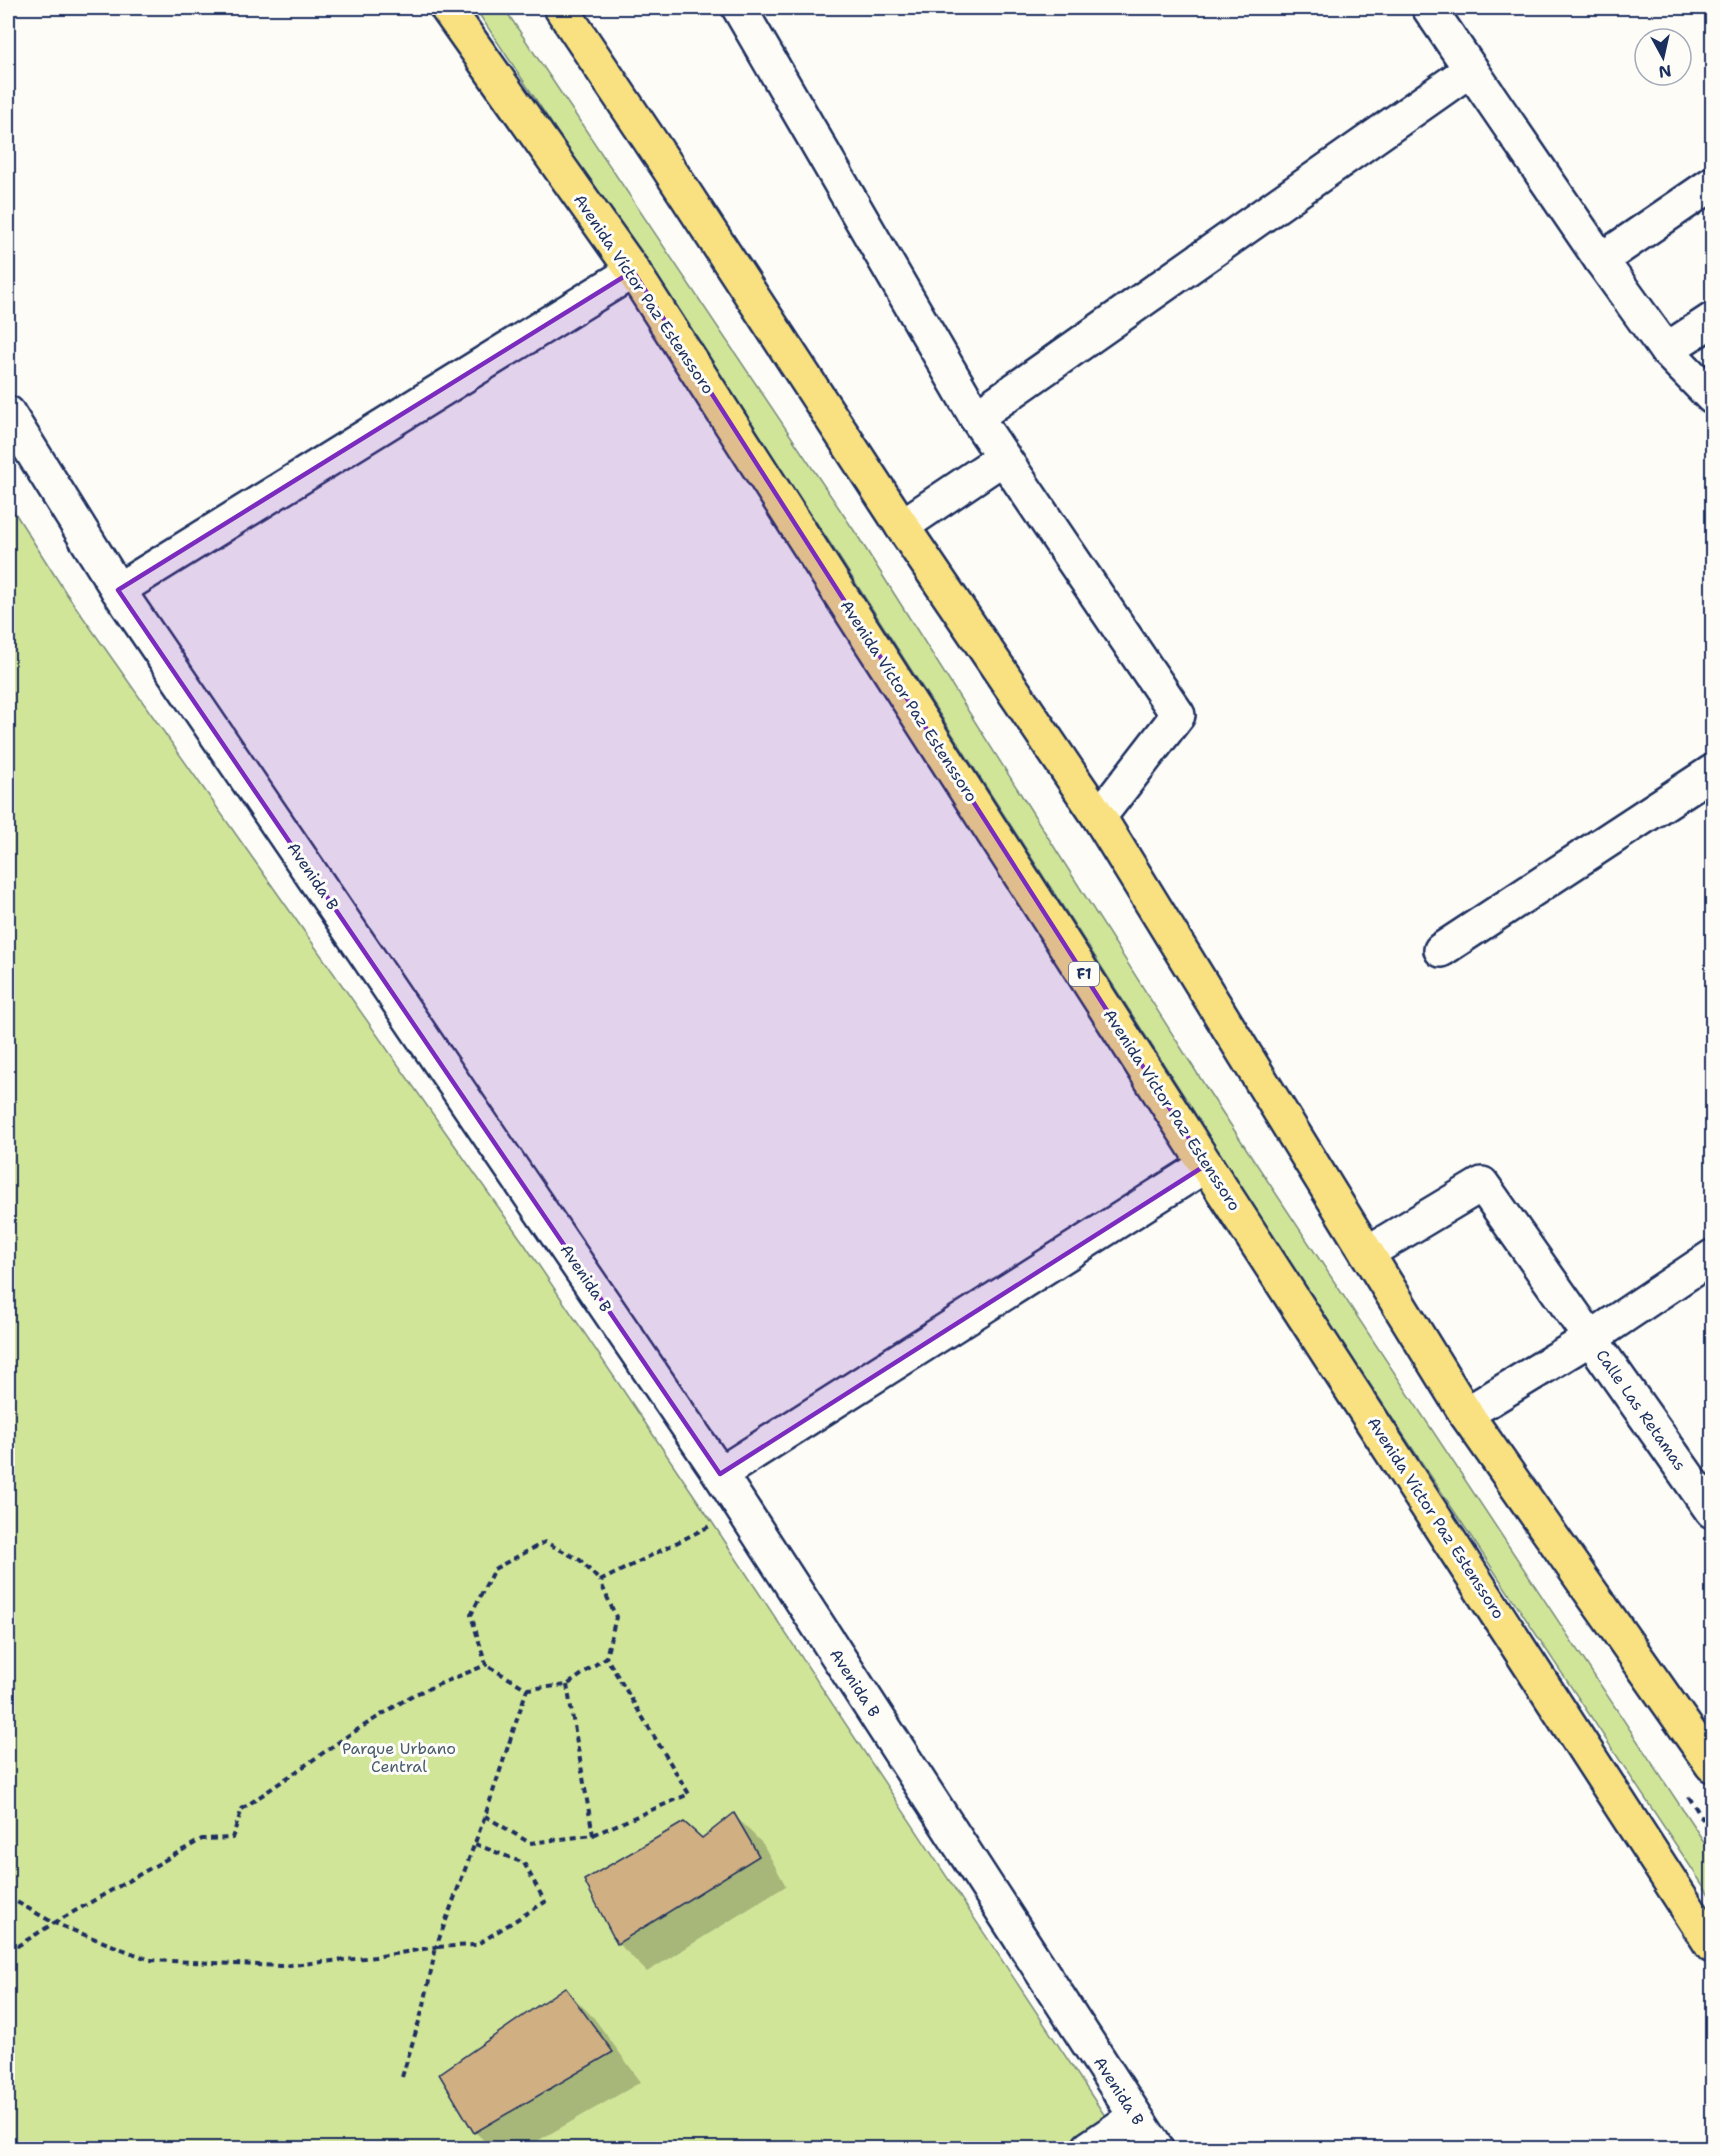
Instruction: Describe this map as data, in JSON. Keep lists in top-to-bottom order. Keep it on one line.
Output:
{"streets":{"highway":["Avenida Víctor Paz Estenssoro","F1"],"street":["Avenida B","Calle Las Retamas"]},"parks":["Parque Urbano Central"],"north":"bottom"}
